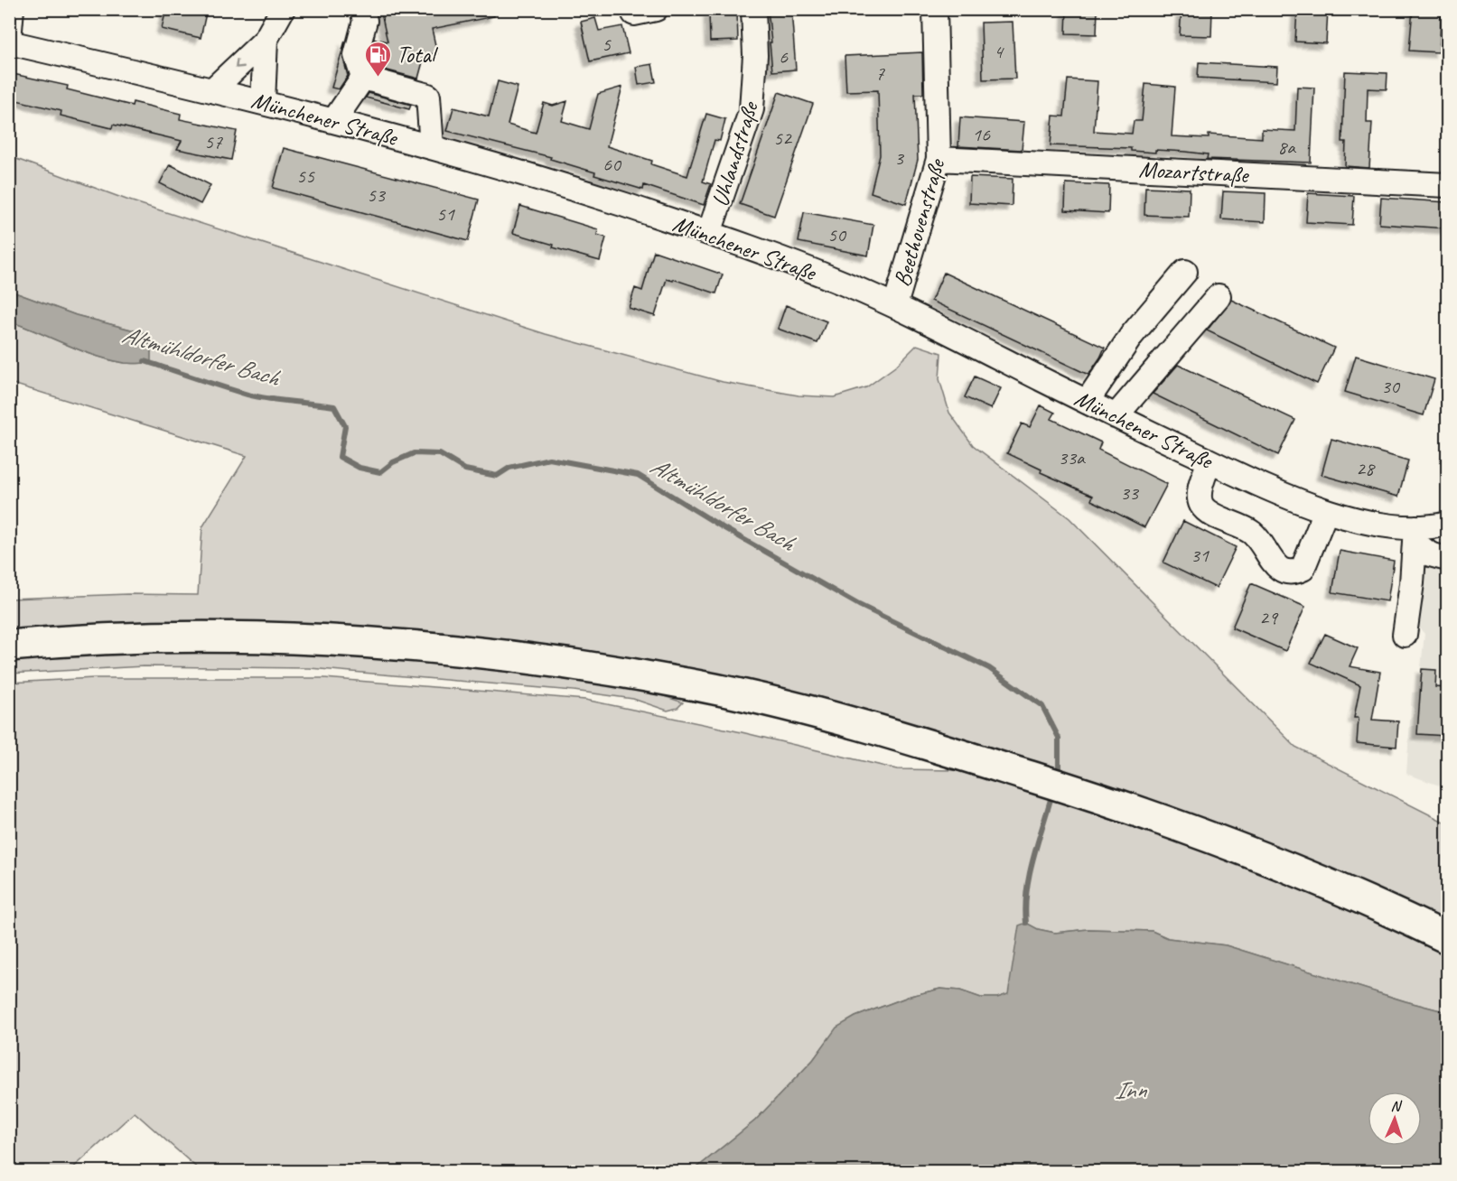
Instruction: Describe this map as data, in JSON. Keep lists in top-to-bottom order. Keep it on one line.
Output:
{"streets":{"street":["Münchener Straße","Uhlandstraße","Mozartstraße","Beethovenstraße"]},"crossings":[["Münchener Straße","Uhlandstraße"],["Münchener Straße","Beethovenstraße"],["Mozartstraße","Beethovenstraße"]],"water":["Altmühldorfer Bach","Inn"],"places":{"fuel station":["Total"]},"house_numbers":["5","4","6","7","16","52","57","8a","3","60","55","53","51","50","30","33a","28","33","31","29"],"north":"top"}
